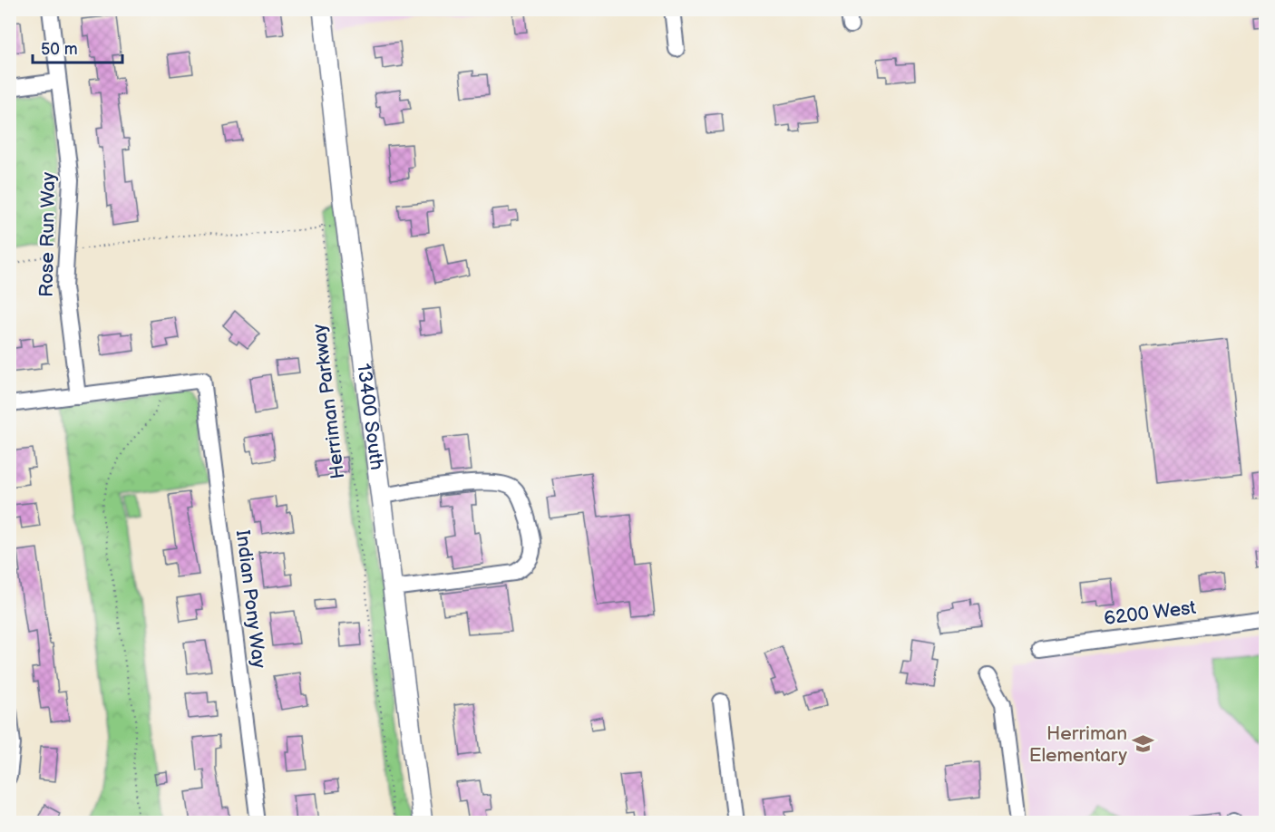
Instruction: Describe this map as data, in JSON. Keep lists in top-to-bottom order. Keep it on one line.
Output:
{"streets":{"main road":["13400 South"],"street":["Rose Run Way","Indian Pony Way","6200 West"],"path":["Herriman Parkway"]},"crossings":[["Rose Run Way","Indian Pony Way"]],"places":{"school or university":["Herriman Elementary"]},"scale_bar":"50 m"}
